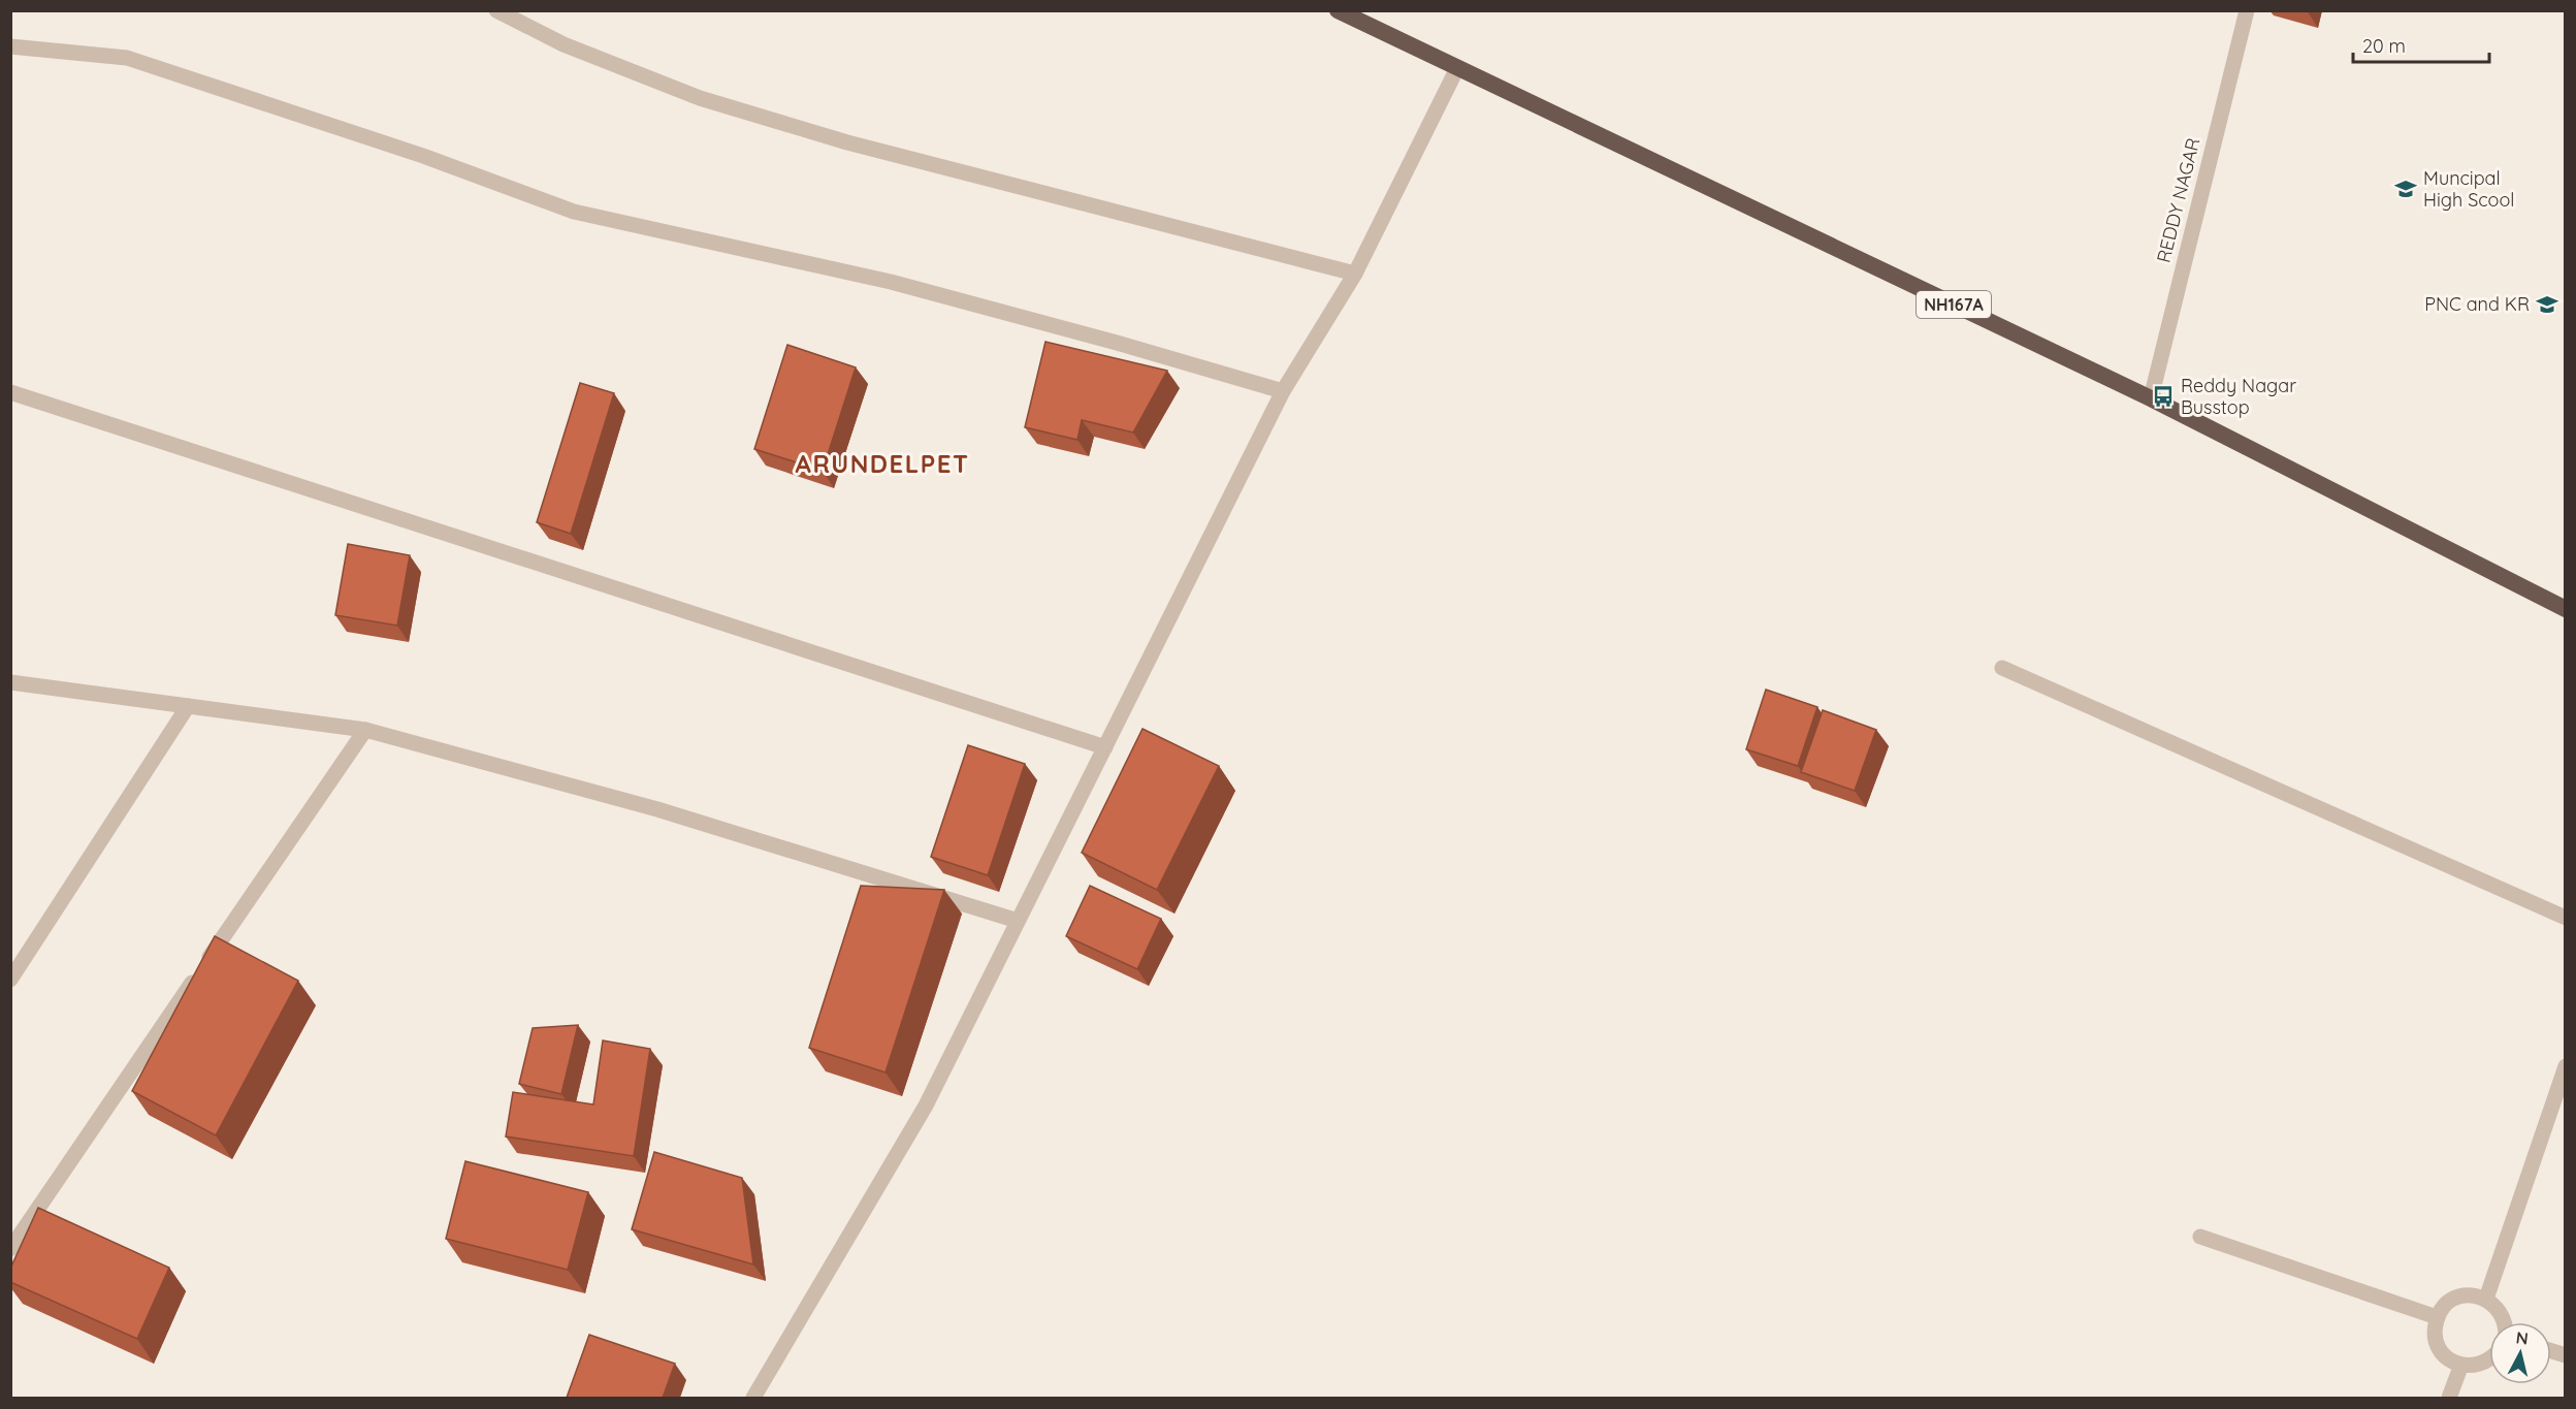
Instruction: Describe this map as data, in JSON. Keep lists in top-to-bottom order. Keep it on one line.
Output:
{"streets":{"highway":["NH167A"],"street":["REDDY NAGAR"]},"crossings":[["REDDY NAGAR","NH167A"]],"districts":["ARUNDELPET"],"places":{"school or university":["Muncipal High Scool","PNC and KR"],"bus stop":["Reddy Nagar Busstop"]},"scale_bar":"20 m","north":"top"}
